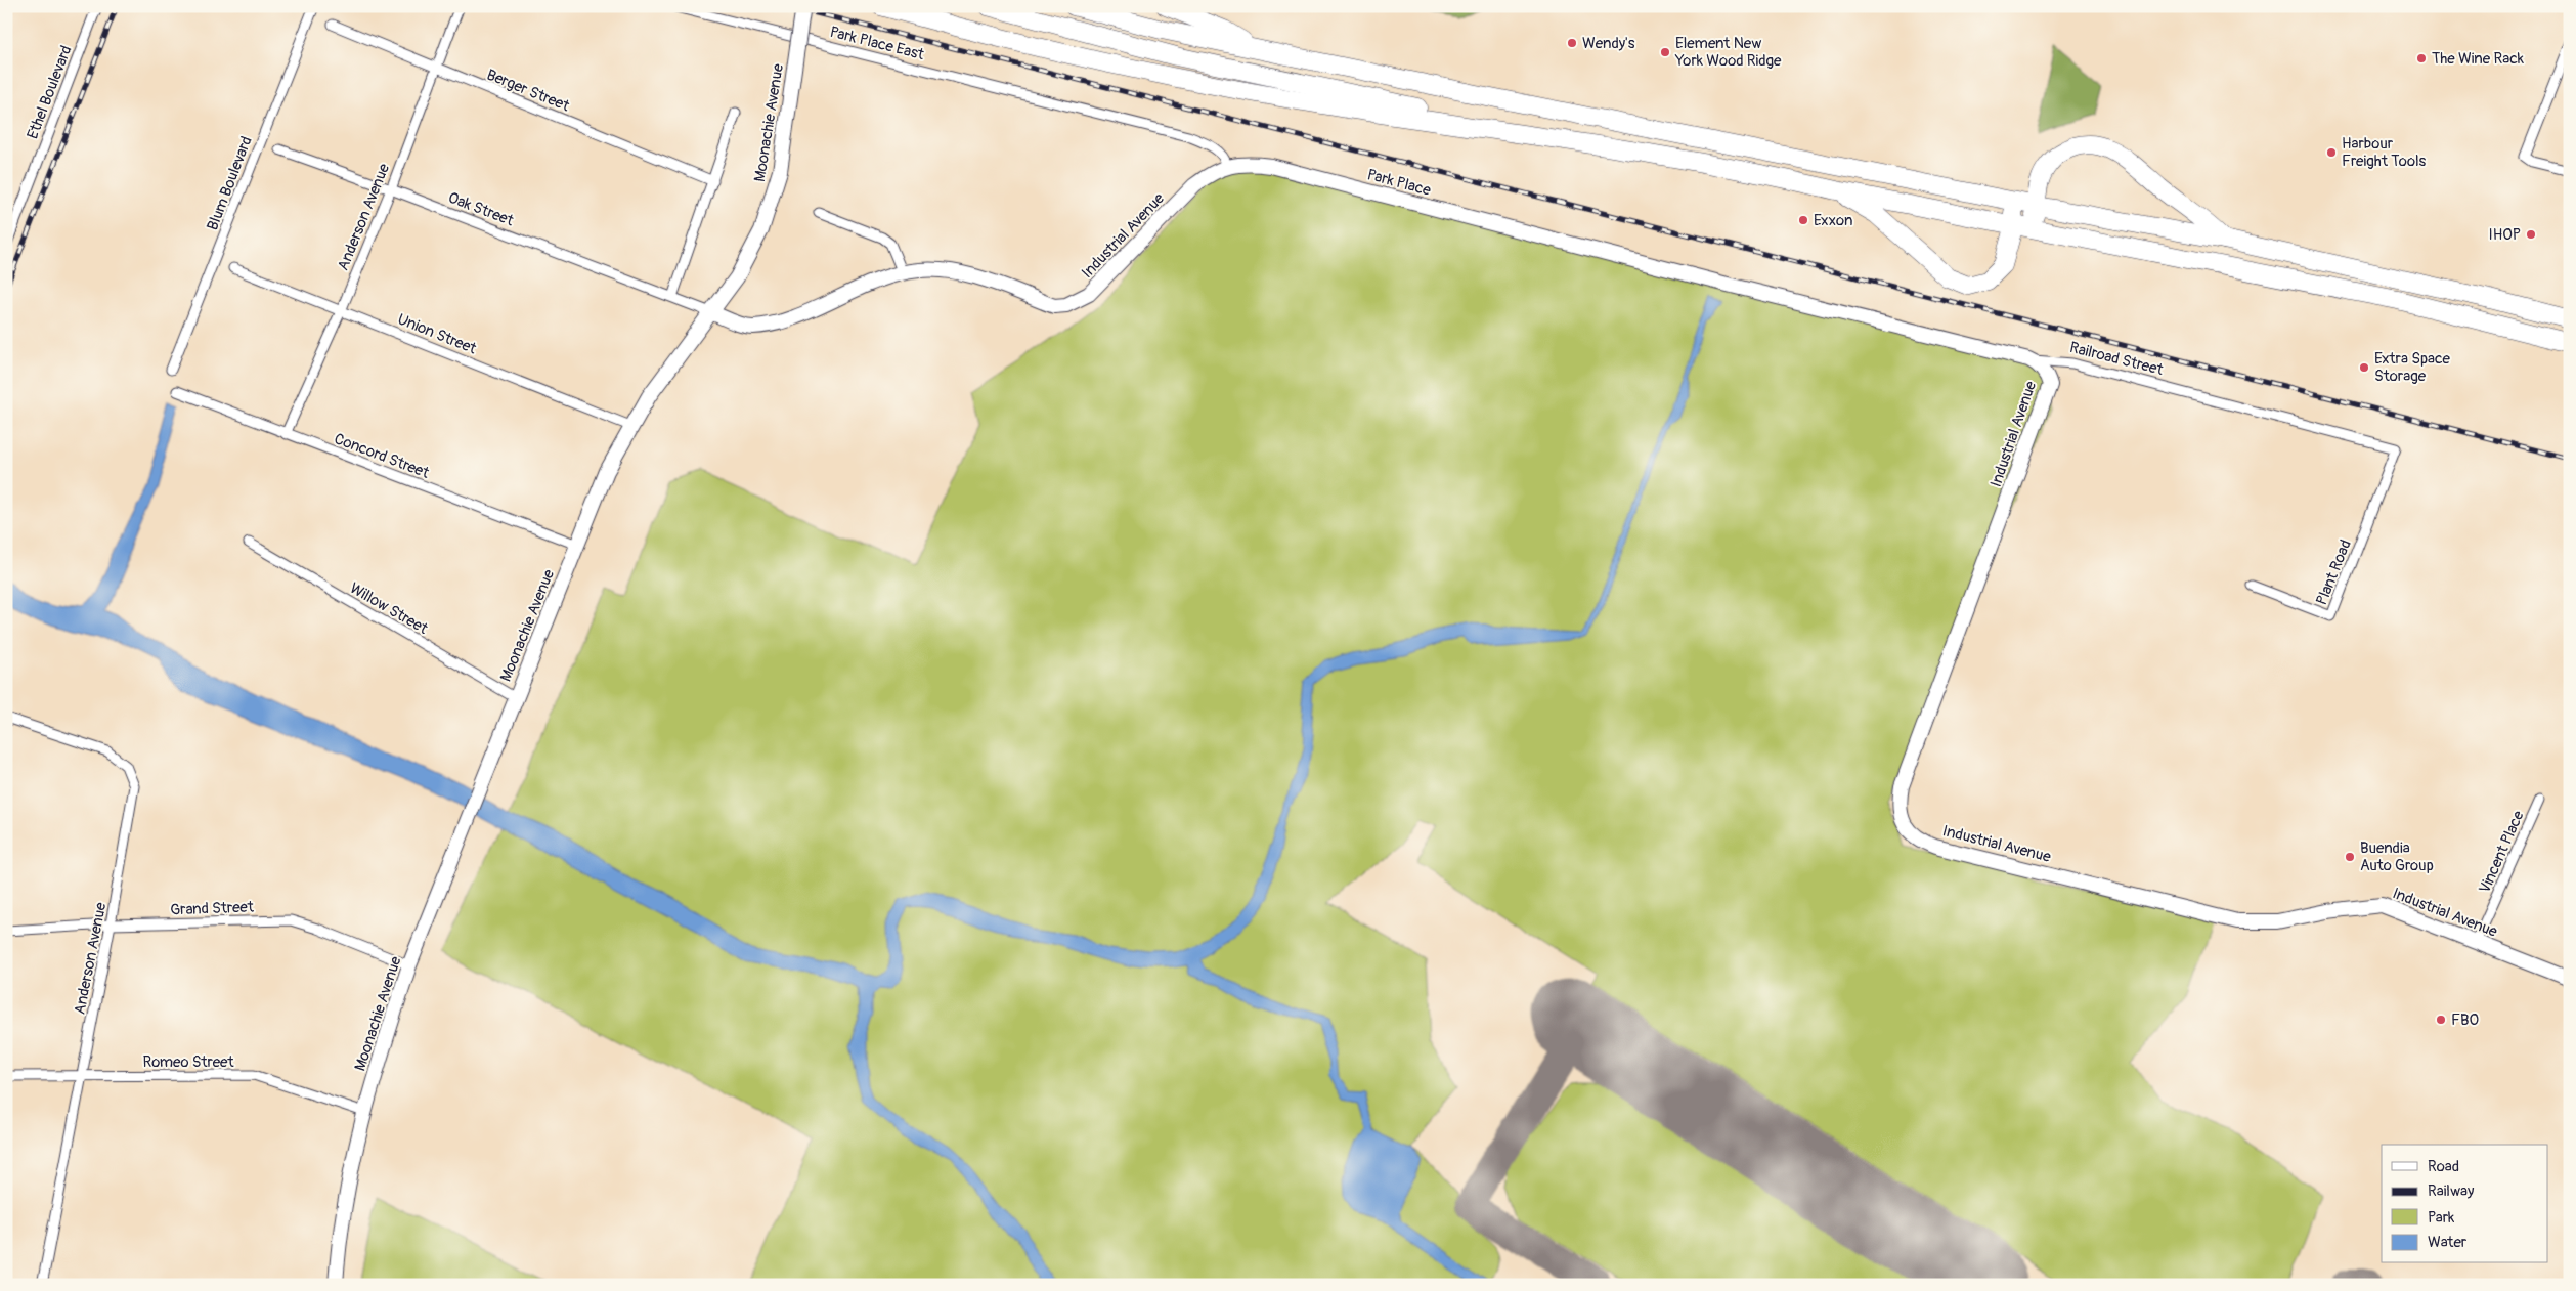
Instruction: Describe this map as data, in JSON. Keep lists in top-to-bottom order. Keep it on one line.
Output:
{"streets":{"street":["Park Place East","Berger Street","Ethel Boulevard","Moonachie Avenue","Park Place","Blum Boulevard","Oak Street","Anderson Avenue","Industrial Avenue","Union Street","Railroad Street","Concord Street","Plant Road","Willow Street","Vincent Place","Grand Street","Romeo Street"]},"crossings":[["Park Place East","Park Place"],["Park Place East","Industrial Avenue"],["Berger Street","Anderson Avenue"],["Moonachie Avenue","Oak Street"],["Moonachie Avenue","Industrial Avenue"],["Moonachie Avenue","Union Street"],["Moonachie Avenue","Concord Street"],["Moonachie Avenue","Willow Street"],["Moonachie Avenue","Grand Street"],["Moonachie Avenue","Romeo Street"],["Park Place","Industrial Avenue"],["Park Place","Railroad Street"],["Oak Street","Anderson Avenue"],["Oak Street","Industrial Avenue"],["Anderson Avenue","Union Street"],["Anderson Avenue","Concord Street"],["Anderson Avenue","Grand Street"],["Anderson Avenue","Romeo Street"],["Industrial Avenue","Railroad Street"],["Industrial Avenue","Vincent Place"],["Railroad Street","Plant Road"]],"places":["Wendy's","Element New York Wood Ridge","The Wine Rack","Harbour Freight Tools","Exxon","IHOP","Extra Space Storage","Buendia Auto Group","FBO"],"legend":["Road","Railway","Park","Water"]}
